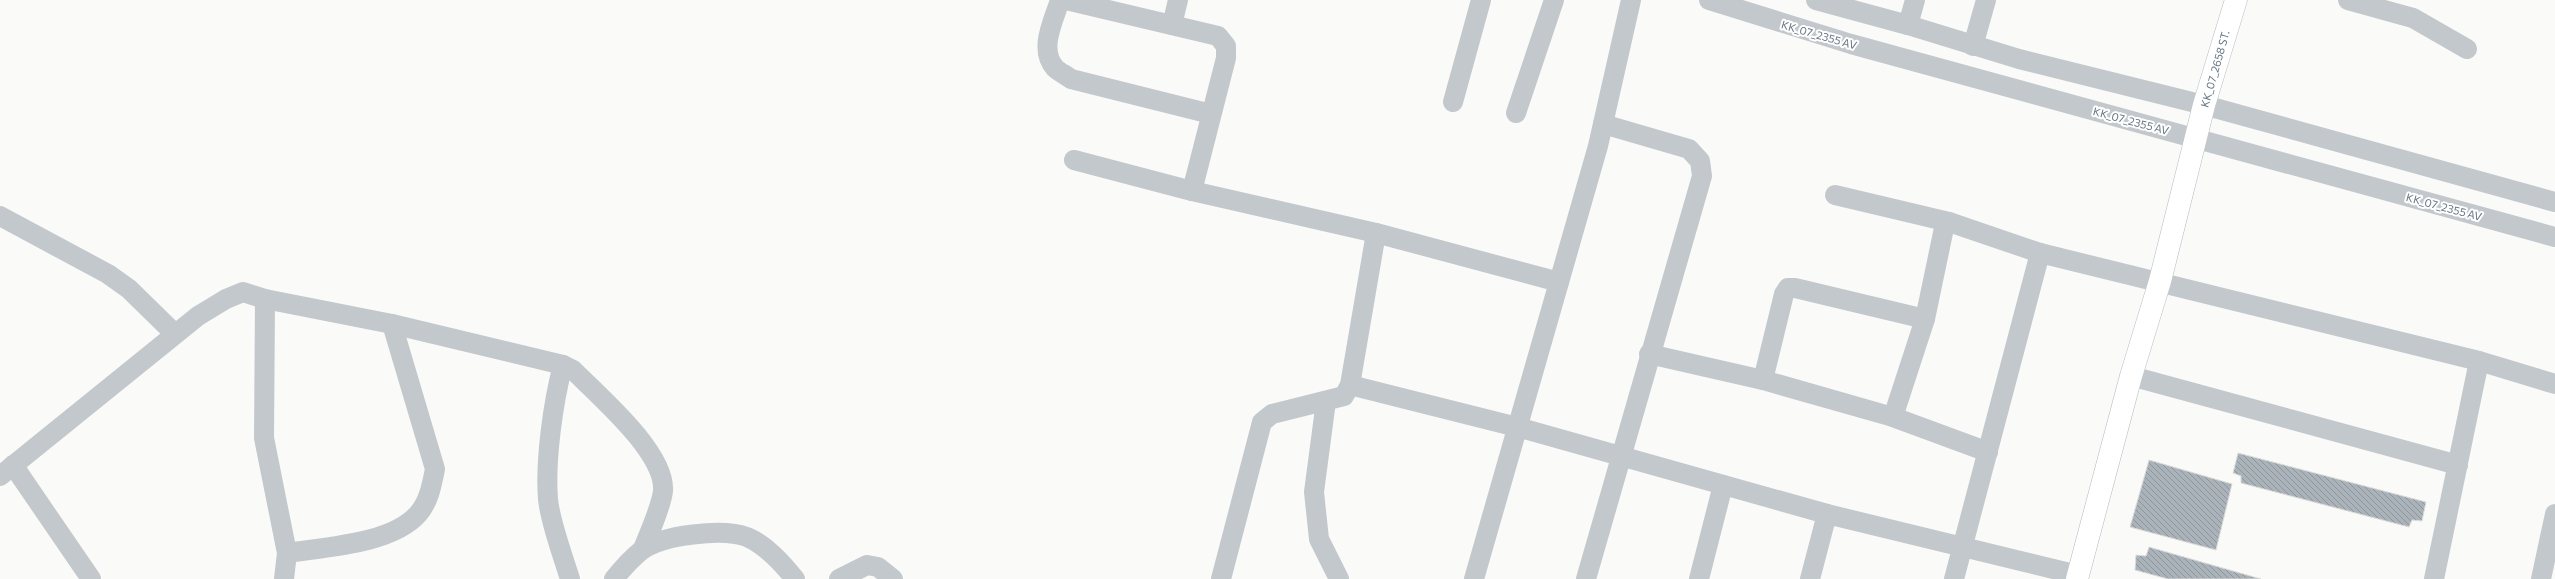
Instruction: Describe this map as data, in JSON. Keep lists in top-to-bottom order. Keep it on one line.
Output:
{"streets":{"street":["KK_07_2355 AV","KK_07_2658 ST."]},"crossings":[["KK_07_2355 AV","KK_07_2658 ST."]]}
